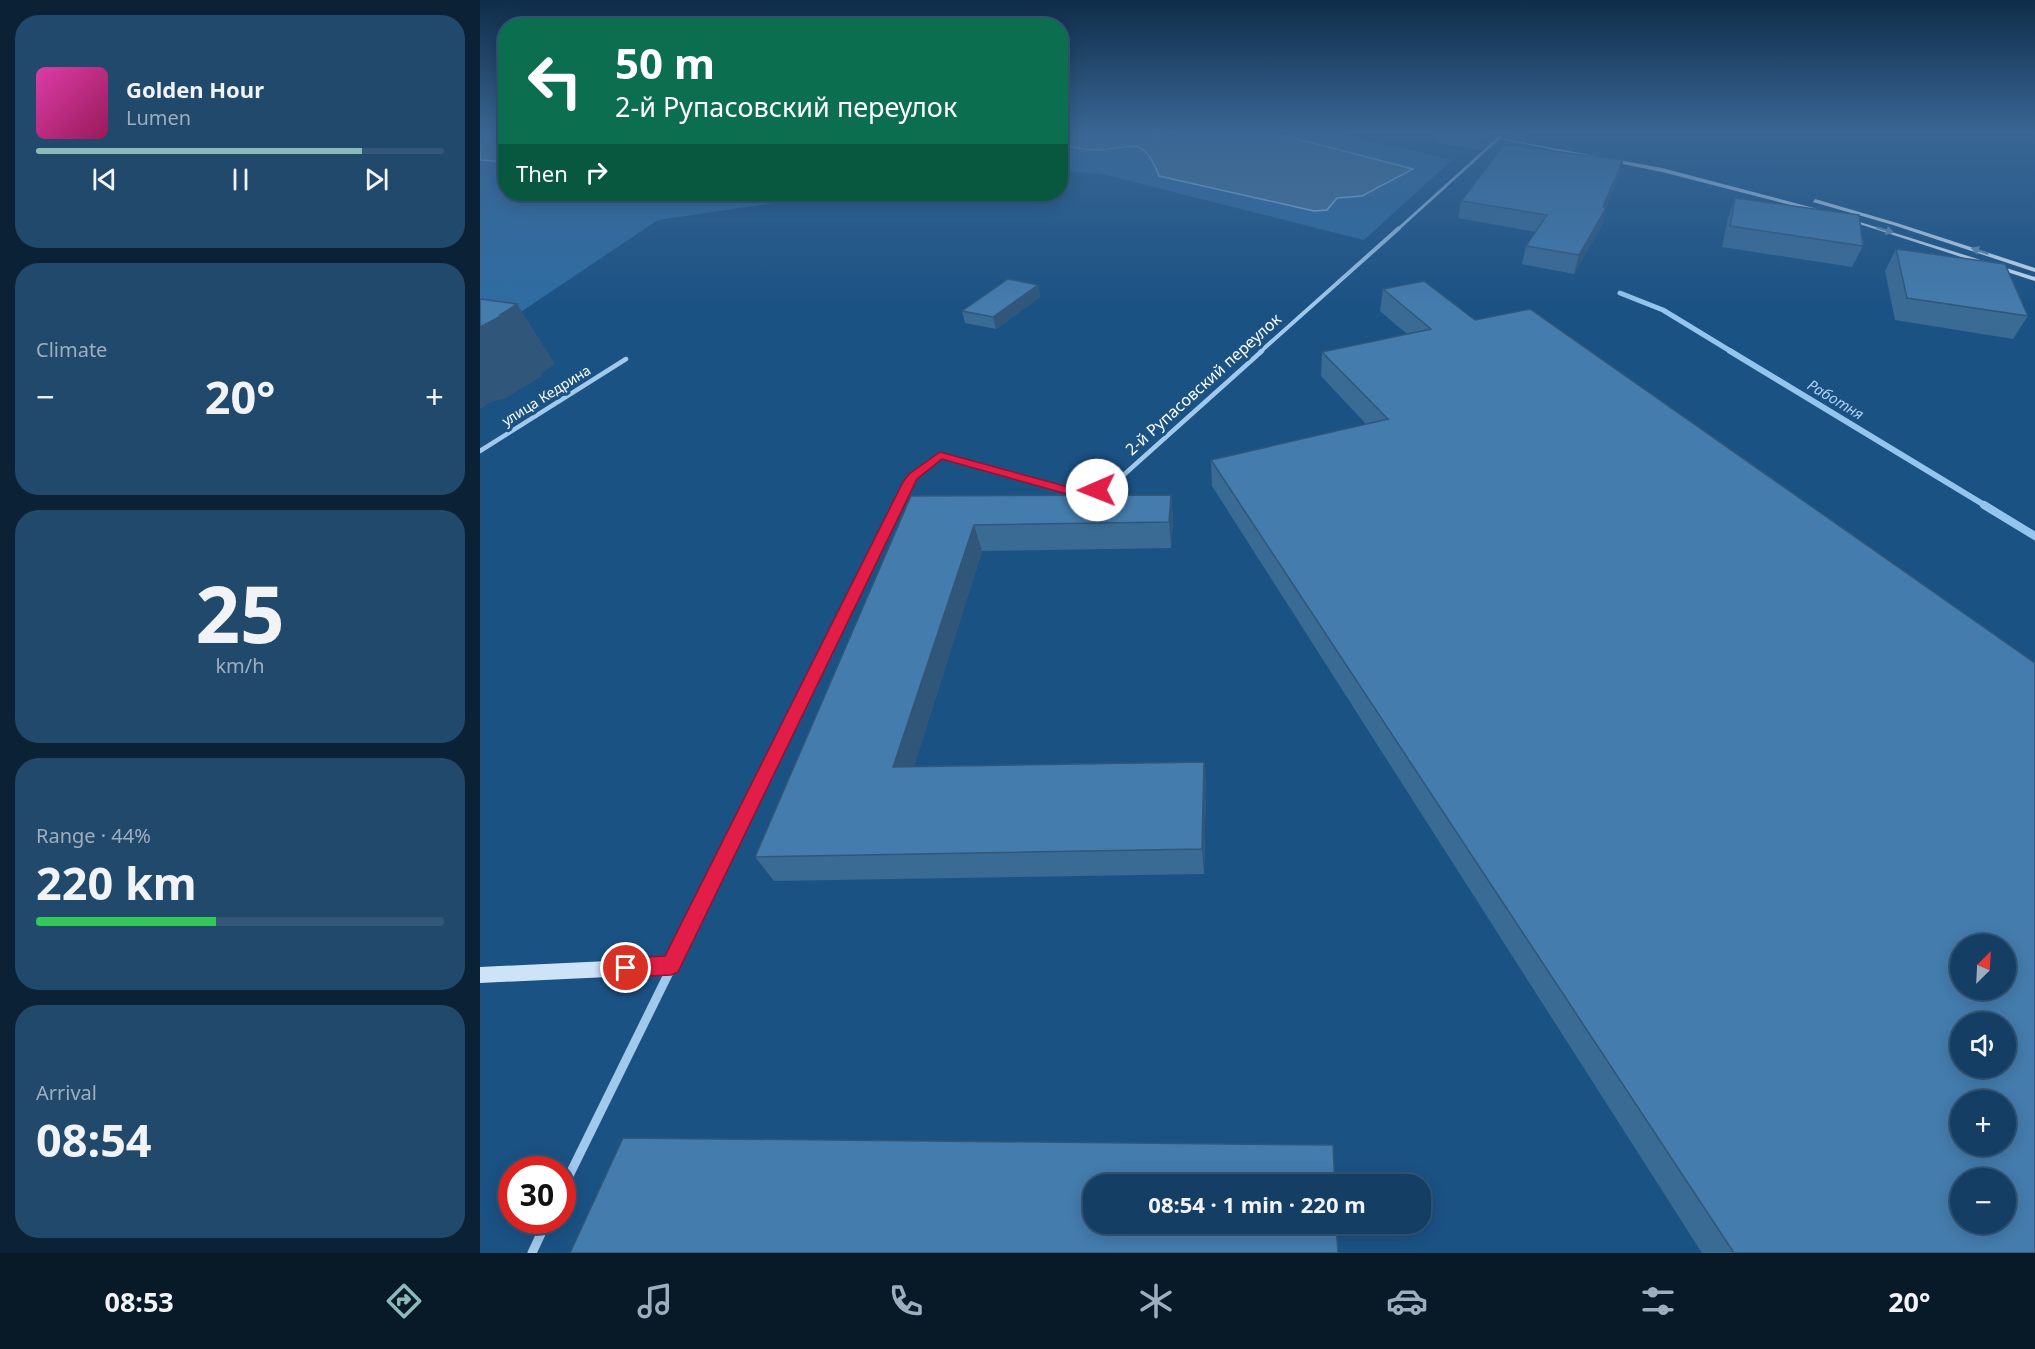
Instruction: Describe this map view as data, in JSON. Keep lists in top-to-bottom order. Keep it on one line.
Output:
{"streets":{"street":["2-й Рупасовский переулок","улица Кедрина"]},"water":["Работня"],"north":"top right","page":{"turn":["50 m","2-й Рупасовский переулок"],"song":["Golden Hour","Lumen"],"then":"Then","tile":["Climate",["25","km/h"],["Range · 44%","220 km"],["Arrival","08:54"]],"heat":["−","20°","+"],"map_buttons":["+","−"],"limit":"30","trip":"08:54 · 1 min · 220 m","tabs":["08:53","20°"]}}
